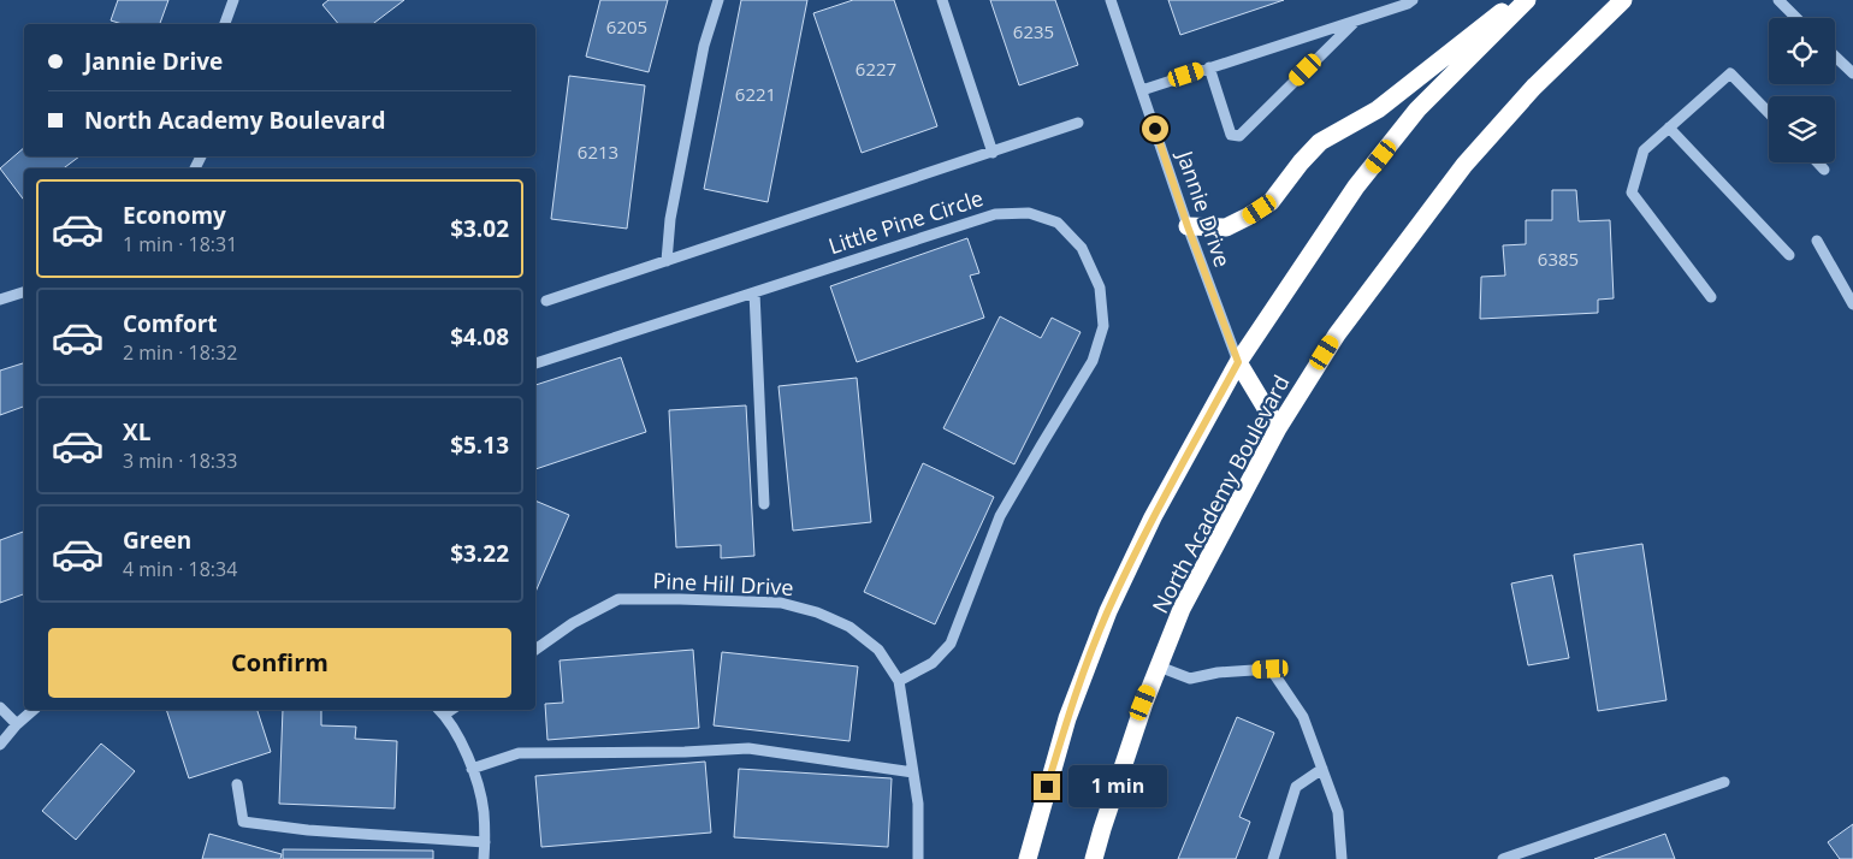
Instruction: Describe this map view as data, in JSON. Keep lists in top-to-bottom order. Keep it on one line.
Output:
{"streets":{"highway":["North Academy Boulevard"],"street":["Jannie Drive","Little Pine Circle","Pine Hill Drive"]},"crossings":[["Little Pine Circle","Pine Hill Drive"]],"house_numbers":["6205","6235","6227","6221","6213","6385"],"page":{"banner":["Jannie Drive","North Academy Boulevard"],"list":[{"name":"Economy","note":"1 min · 18:31","value":"$3.02"},{"name":"Comfort","note":"2 min · 18:32","value":"$4.08"},{"name":"XL","note":"3 min · 18:33","value":"$5.13"},{"name":"Green","note":"4 min · 18:34","value":"$3.22"}],"buttons":"Confirm","bubble":"1 min"}}
